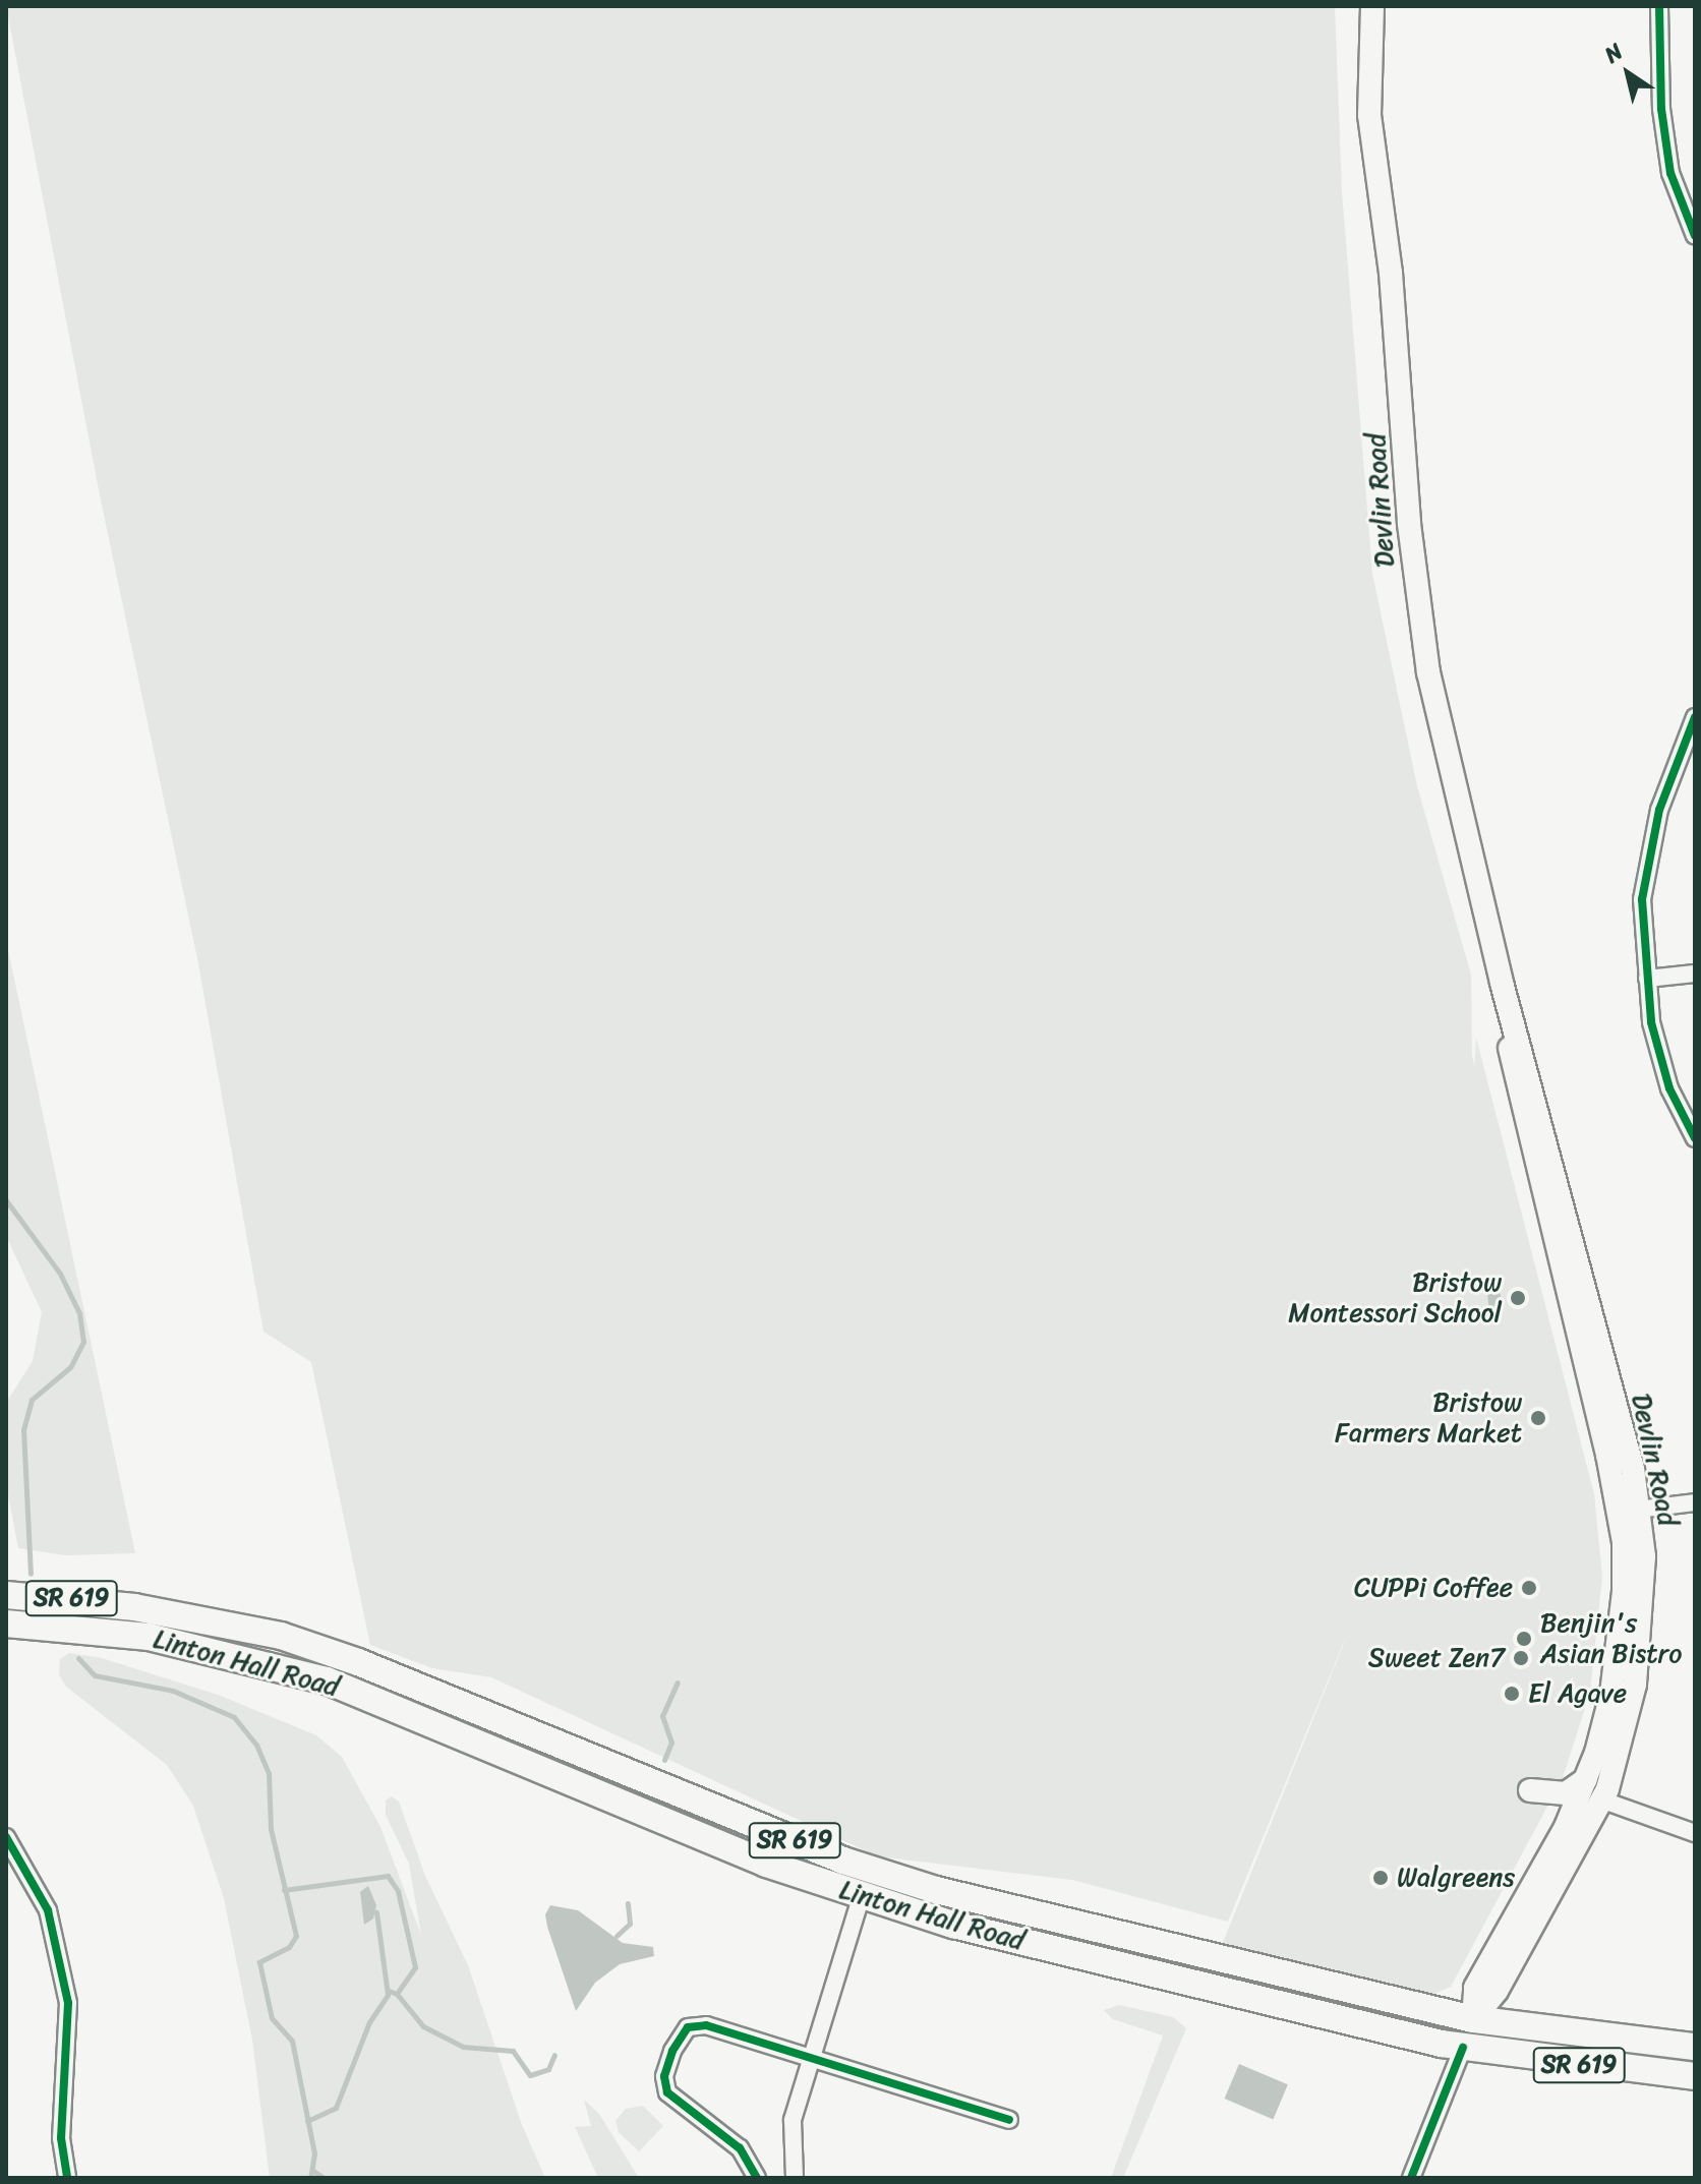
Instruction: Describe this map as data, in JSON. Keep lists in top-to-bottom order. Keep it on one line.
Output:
{"streets":{"main road":["Devlin Road","SR 619","Linton Hall Road"]},"crossings":[["Devlin Road","Linton Hall Road"]],"places":["Bristow Montessori School","Bristow Farmers Market","CUPPi Coffee","Benjin's Asian Bistro","Sweet Zen7","El Agave","Walgreens"],"north":"top left"}
